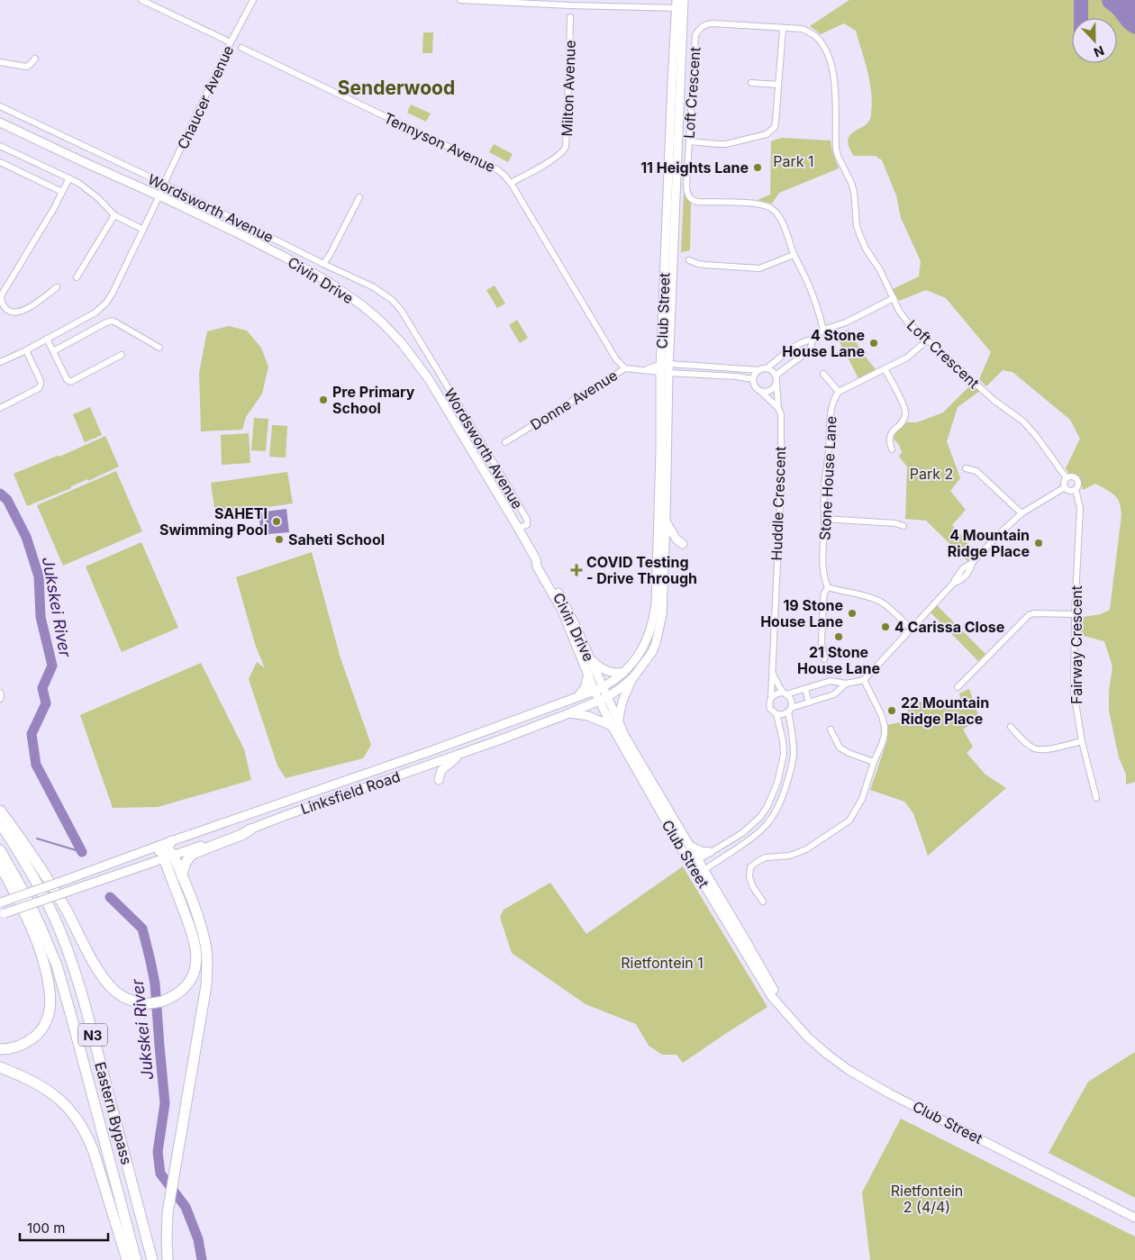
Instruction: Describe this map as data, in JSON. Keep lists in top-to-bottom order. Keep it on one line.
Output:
{"streets":{"highway":["N3","Eastern Bypass"],"main road":["Civin Drive","Club Street","Linksfield Road"],"street":["Milton Avenue","Loft Crescent","Chaucer Avenue","Tennyson Avenue","Wordsworth Avenue","Donne Avenue","Stone House Lane","Huddle Crescent","Fairway Crescent"]},"crossings":[["Milton Avenue","Tennyson Avenue"],["Loft Crescent","Fairway Crescent"],["Chaucer Avenue","Wordsworth Avenue"],["Chaucer Avenue","Civin Drive"],["Tennyson Avenue","Donne Avenue"],["Wordsworth Avenue","Civin Drive"],["Civin Drive","Club Street"],["Civin Drive","Linksfield Road"],["Club Street","Donne Avenue"],["Club Street","Linksfield Road"]],"districts":["Senderwood"],"water":["Jukskei River"],"parks":["Park 1","Park 2","Rietfontein 1","Rietfontein 2 (4/4)"],"places":{"other":["11 Heights Lane","4 Stone House Lane","Pre Primary School","SAHETI Swimming Pool","Saheti School","4 Mountain Ridge Place","19 Stone House Lane","4 Carissa Close","21 Stone House Lane","22 Mountain Ridge Place"],"health":["COVID Testing - Drive Through"]},"scale_bar":"100 m","north":"bottom"}
